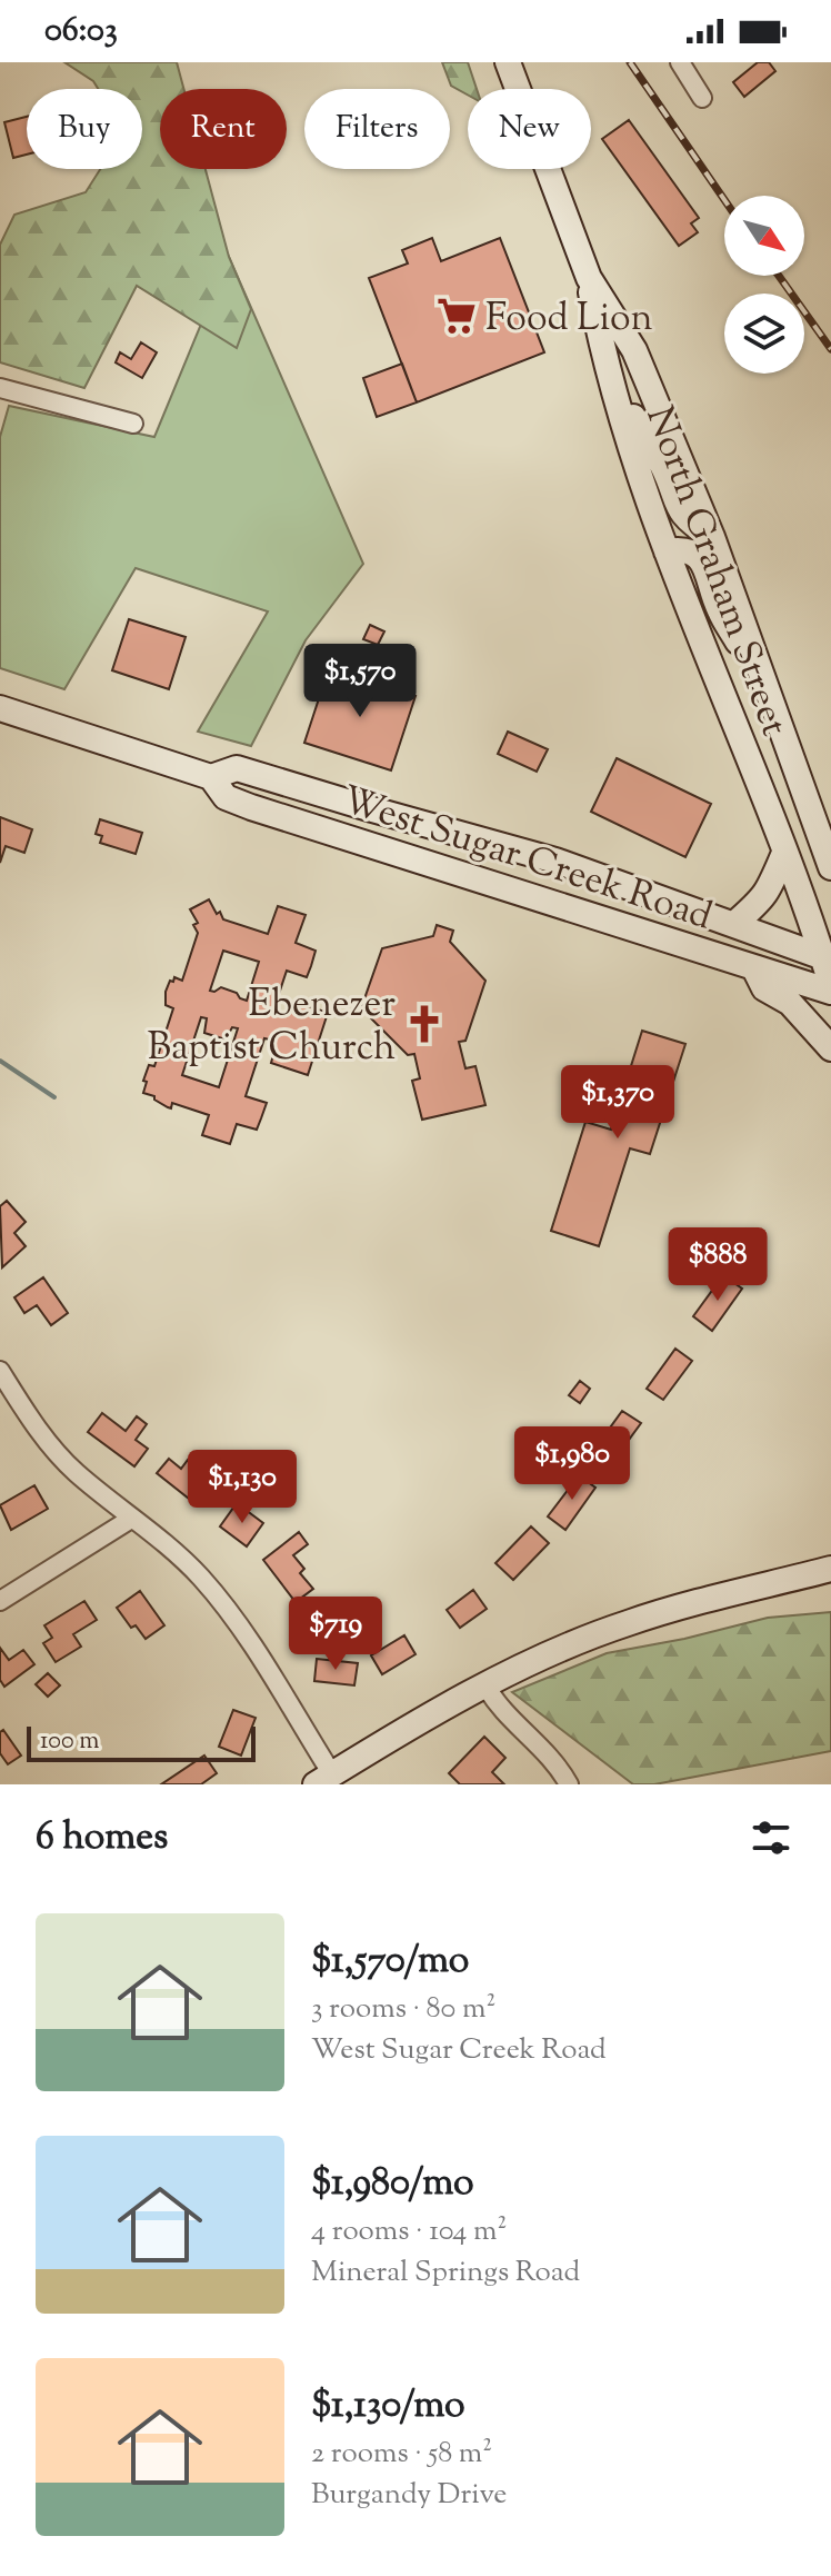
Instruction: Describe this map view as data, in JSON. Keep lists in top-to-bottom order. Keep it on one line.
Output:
{"streets":{"main road":["North Graham Street","West Sugar Creek Road"]},"crossings":[["North Graham Street","West Sugar Creek Road"]],"places":{"supermarket":["Food Lion"],"church":["Ebenezer Baptist Church"]},"scale_bar":"100 m","north":"bottom right","page":{"status":"06:03","chip":["Buy","Rent","Filters","New"],"price":["$1,570","$1,370","$888","$1,980","$1,130","$719"],"scale":"100 m","heading":"6 homes","list":[{"name":"$1,570/mo","note":"3 rooms · 80 m² · West Sugar Creek Road"},{"name":"$1,980/mo","note":"4 rooms · 104 m² · Mineral Springs Road"},{"name":"$1,130/mo","note":"2 rooms · 58 m² · Burgandy Drive"}]}}
